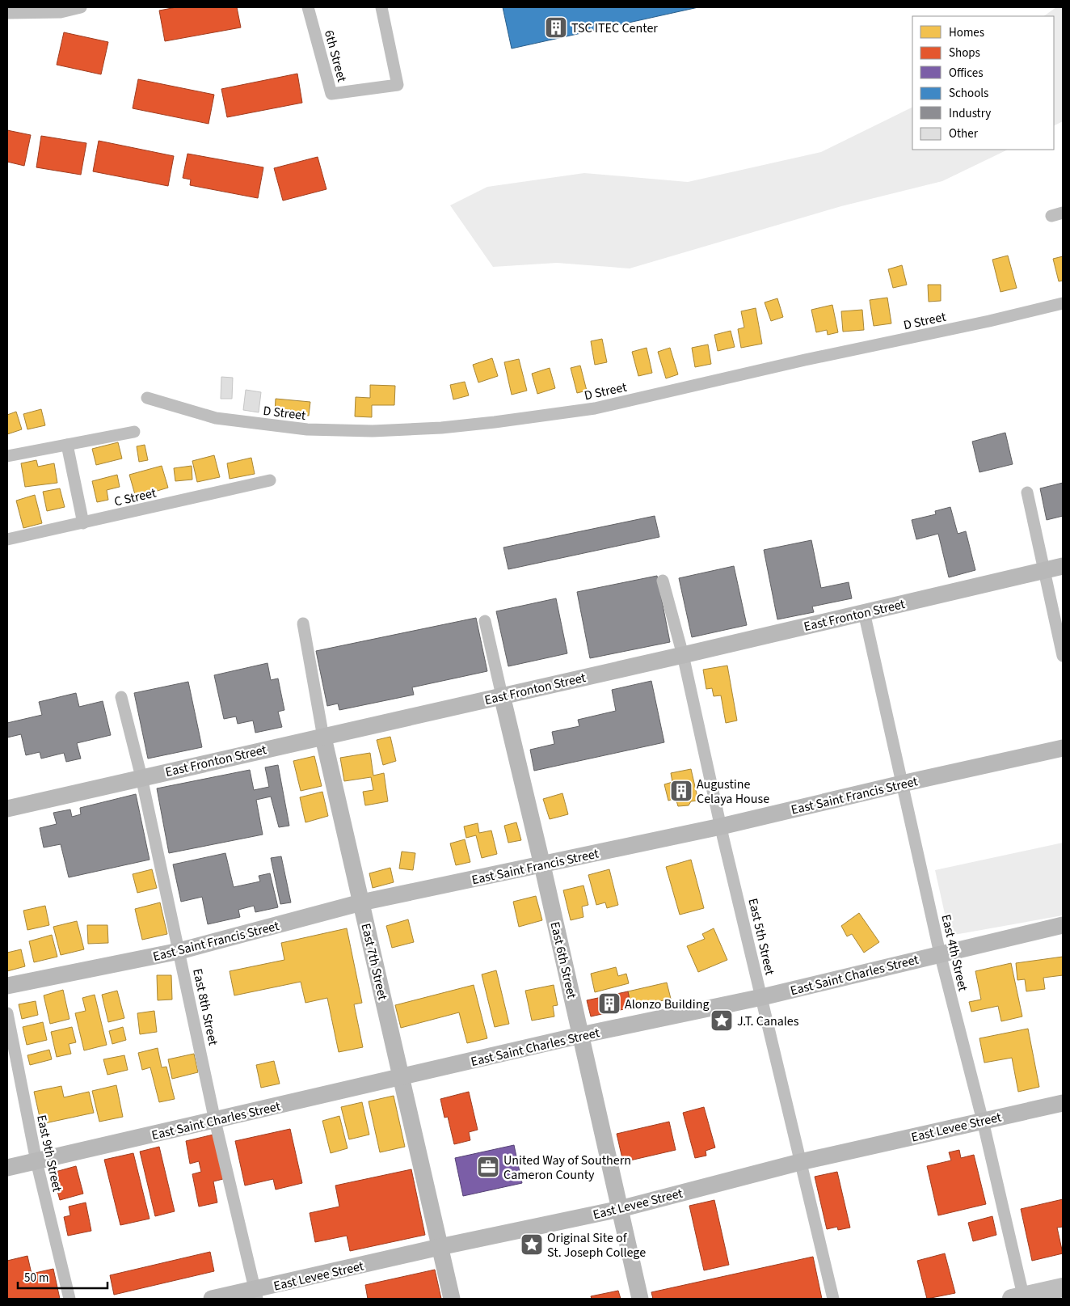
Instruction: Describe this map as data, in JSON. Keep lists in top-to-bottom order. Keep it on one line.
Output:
{"streets":{"street":["6th Street","D Street","C Street","East Fronton Street","East Saint Francis Street","East 5th Street","East 4th Street","East 6th Street","East 7th Street","East Saint Charles Street","East 8th Street","East Levee Street","East 9th Street"]},"crossings":[["East Fronton Street","East 5th Street"],["East Fronton Street","East 4th Street"],["East Fronton Street","East 6th Street"],["East Fronton Street","East 7th Street"],["East Fronton Street","East 8th Street"],["East Saint Francis Street","East 5th Street"],["East Saint Francis Street","East 4th Street"],["East Saint Francis Street","East 6th Street"],["East Saint Francis Street","East 7th Street"],["East Saint Francis Street","East 8th Street"],["East 5th Street","East Saint Charles Street"],["East 5th Street","East Levee Street"],["East 4th Street","East Saint Charles Street"],["East 4th Street","East Levee Street"],["East 6th Street","East Saint Charles Street"],["East 6th Street","East Levee Street"],["East 7th Street","East Saint Charles Street"],["East 7th Street","East Levee Street"],["East Saint Charles Street","East 8th Street"],["East Saint Charles Street","East 9th Street"],["East 8th Street","East Levee Street"]],"places":{"building":["TSC ITEC Center","Augustine Celaya House","Alonzo Building"],"place":["J.T. Canales","Original Site of St. Joseph College"],"office":["United Way of Southern Cameron County"]},"legend":["Homes","Shops","Offices","Schools","Industry","Other"],"scale_bar":"50 m"}
